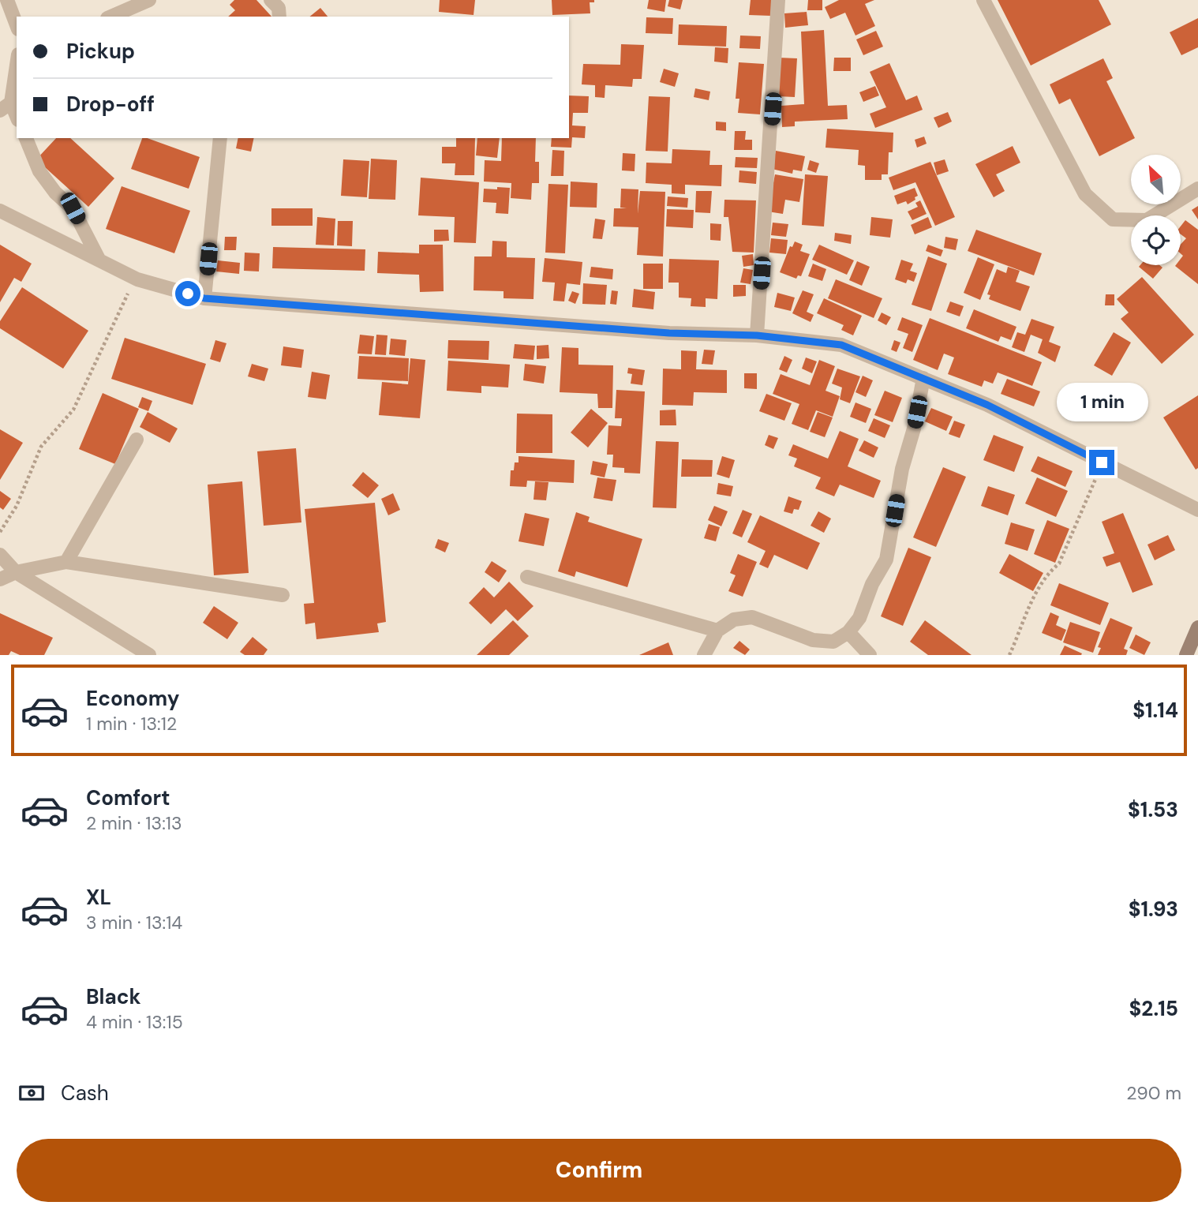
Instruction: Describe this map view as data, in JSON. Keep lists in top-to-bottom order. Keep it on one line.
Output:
{"north":"top left","page":{"banner":["Pickup","Drop-off"],"bubble":"1 min","list":[{"name":"Economy","note":"1 min · 13:12","value":"$1.14"},{"name":"Comfort","note":"2 min · 13:13","value":"$1.53"},{"name":"XL","note":"3 min · 13:14","value":"$1.93"},{"name":"Black","note":"4 min · 13:15","value":"$2.15"}],"pay":["Cash","290 m"],"buttons":"Confirm"}}
